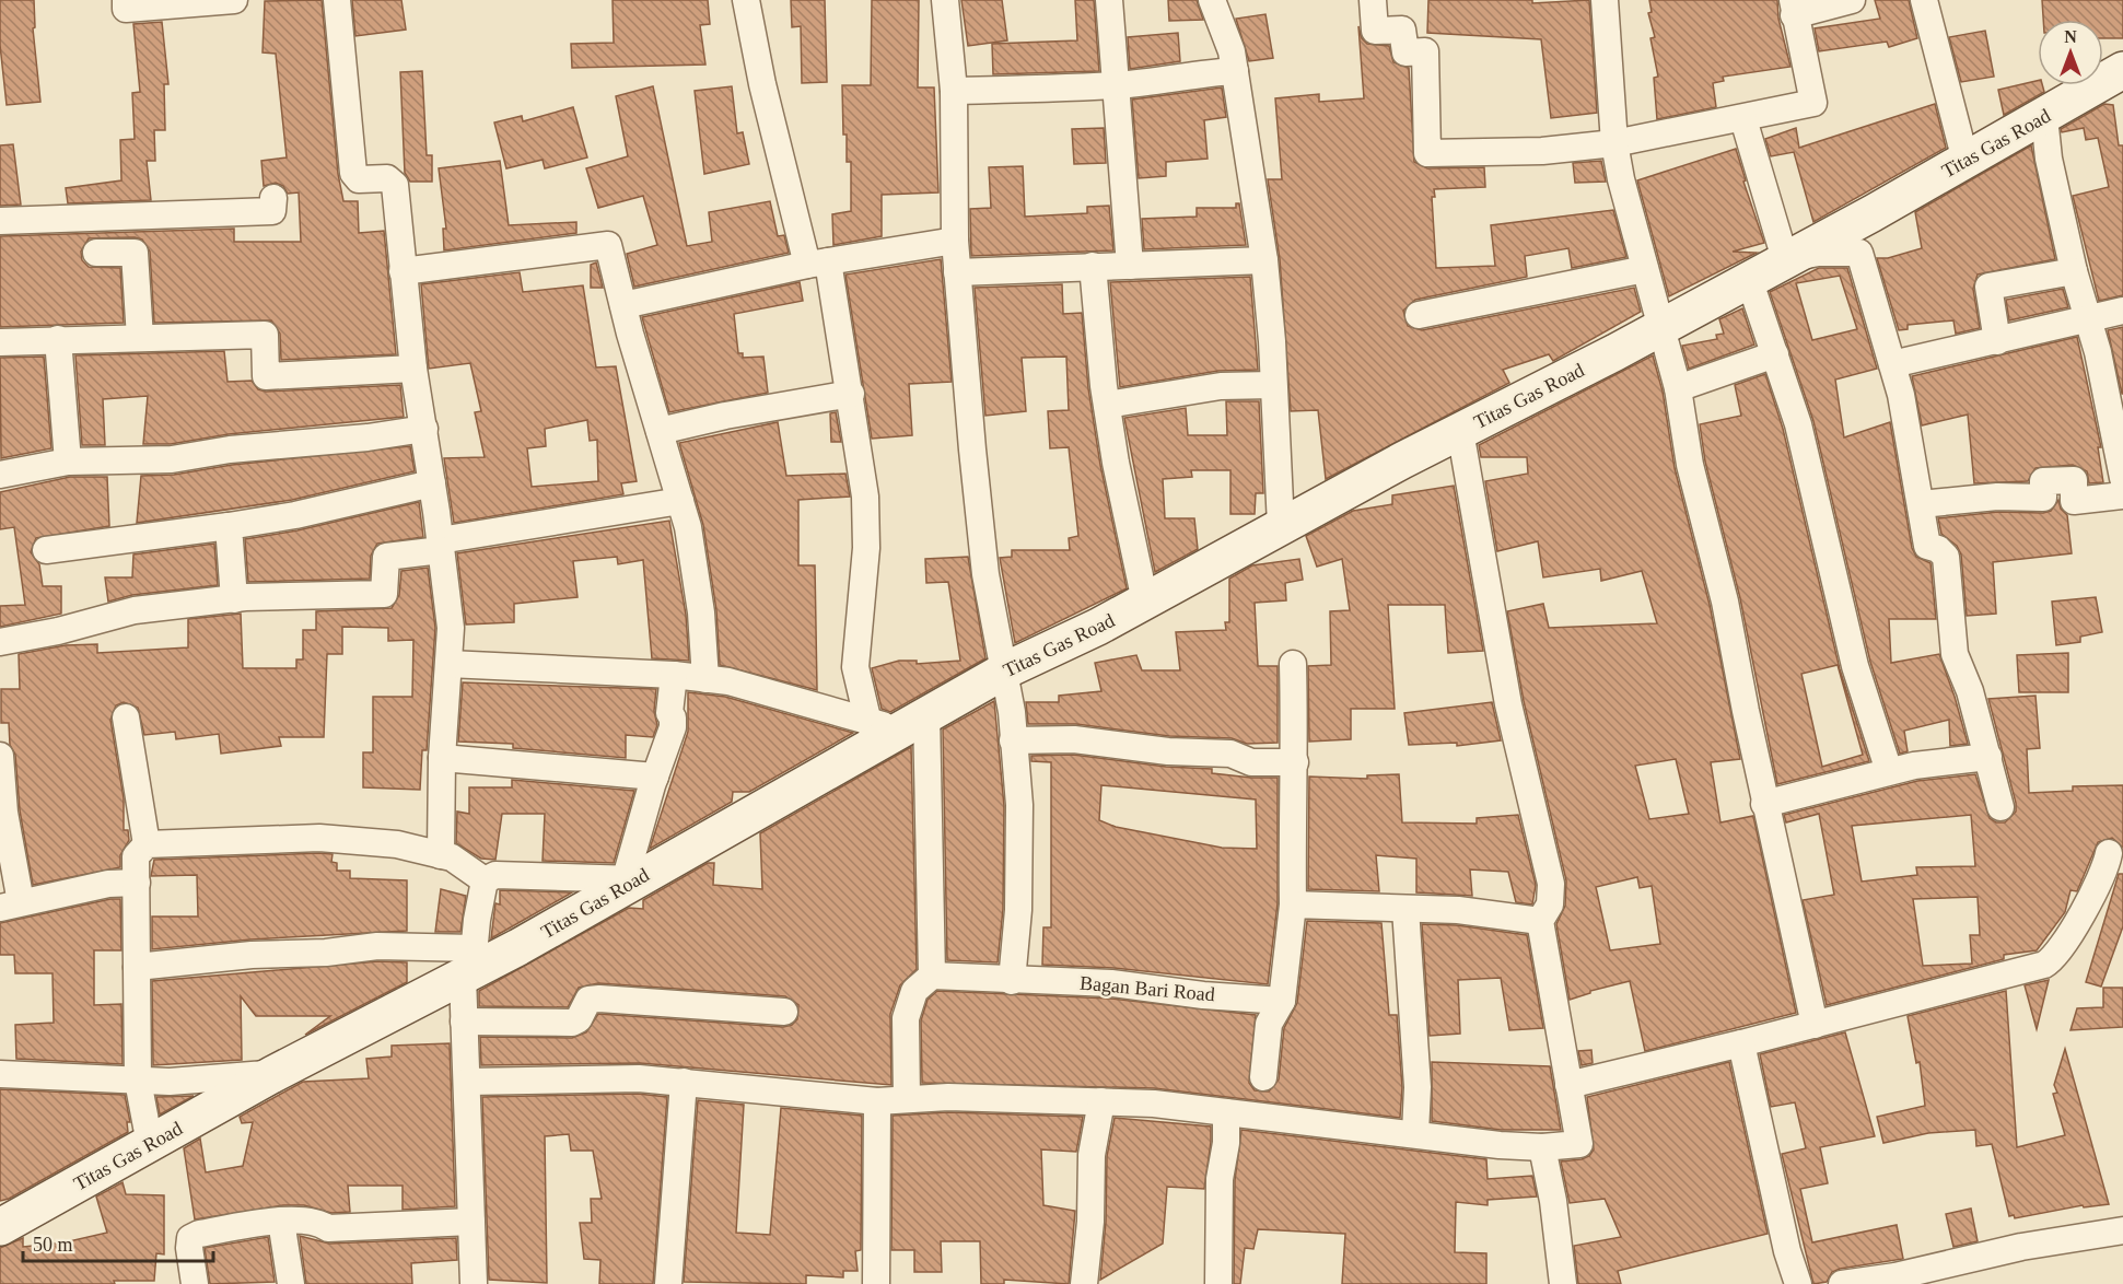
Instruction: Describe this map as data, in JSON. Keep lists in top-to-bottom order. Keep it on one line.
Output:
{"streets":{"street":["Titas Gas Road","Bagan Bari Road"]},"scale_bar":"50 m","north":"top"}
